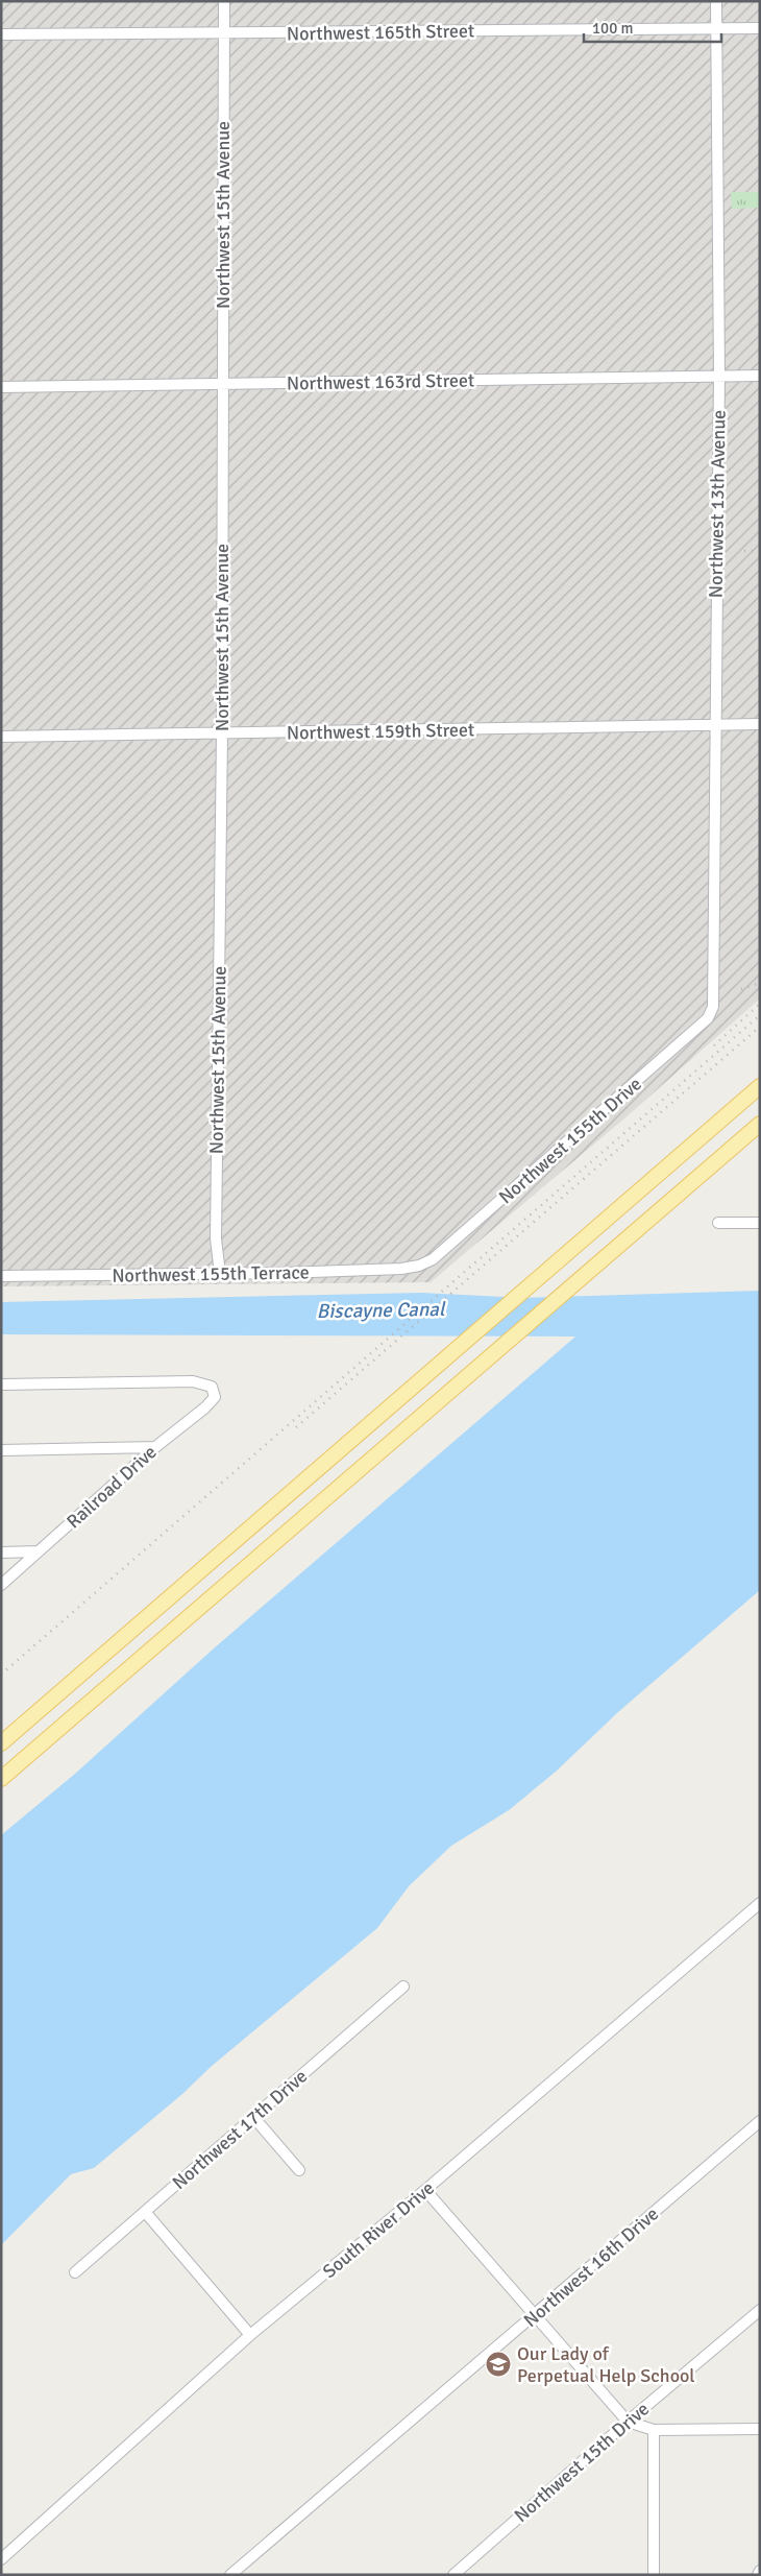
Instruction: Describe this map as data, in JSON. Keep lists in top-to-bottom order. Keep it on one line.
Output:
{"streets":{"street":["Northwest 165th Street","Northwest 15th Avenue","Northwest 163rd Street","Northwest 13th Avenue","Northwest 159th Street","Northwest 155th Drive","Northwest 155th Terrace","Railroad Drive","Northwest 17th Drive","South River Drive","Northwest 16th Drive","Northwest 15th Drive"]},"crossings":[["Northwest 165th Street","Northwest 15th Avenue"],["Northwest 165th Street","Northwest 13th Avenue"],["Northwest 15th Avenue","Northwest 163rd Street"],["Northwest 15th Avenue","Northwest 159th Street"],["Northwest 15th Avenue","Northwest 155th Terrace"],["Northwest 163rd Street","Northwest 13th Avenue"],["Northwest 13th Avenue","Northwest 159th Street"],["Northwest 13th Avenue","Northwest 155th Drive"],["Northwest 155th Drive","Northwest 155th Terrace"]],"water":["Biscayne Canal"],"places":{"school or university":["Our Lady of Perpetual Help School"]},"scale_bar":"100 m"}
